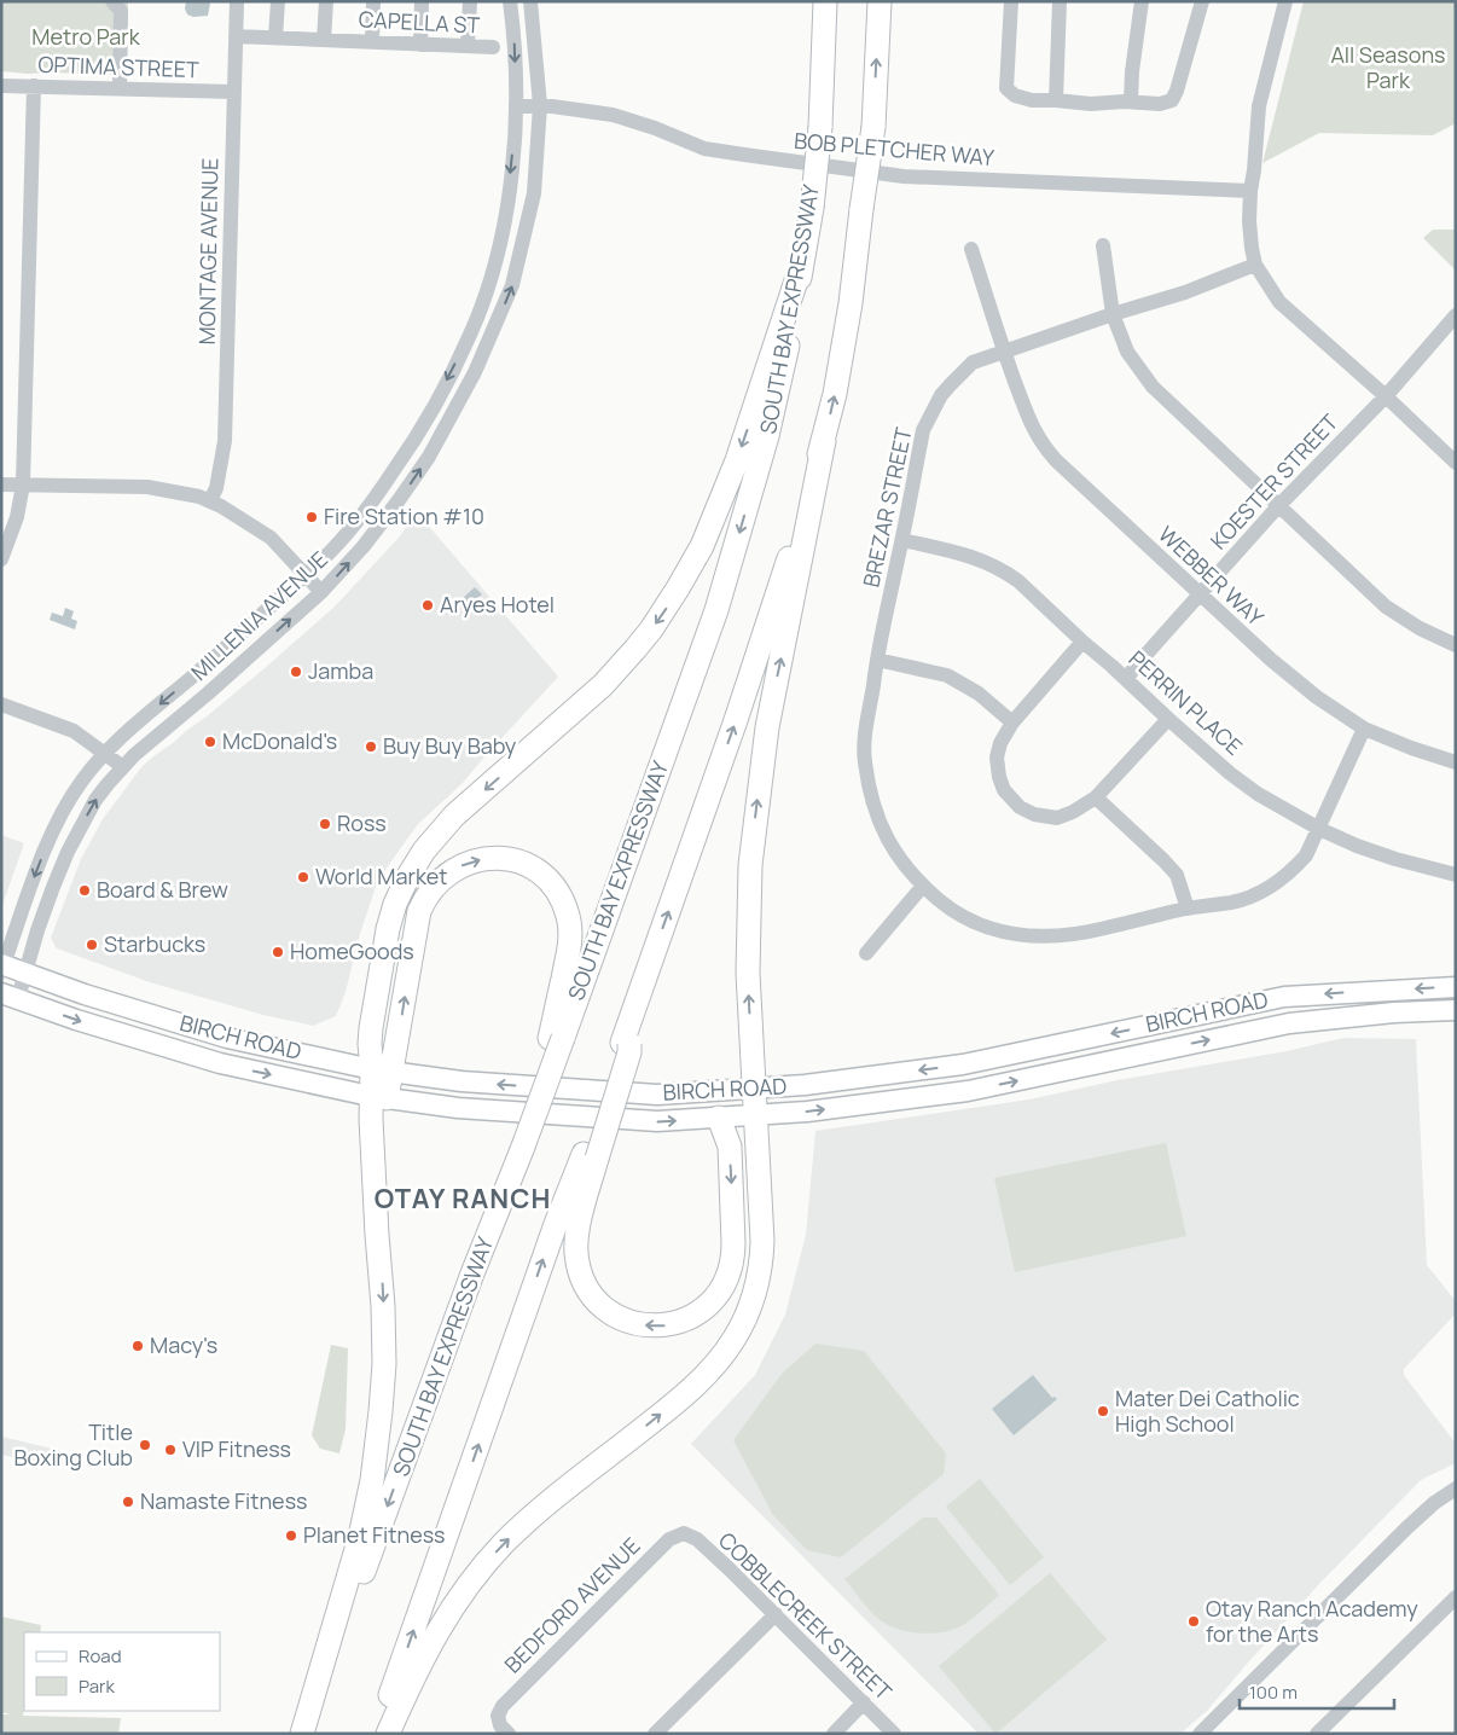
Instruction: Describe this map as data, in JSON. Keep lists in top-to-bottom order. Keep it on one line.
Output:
{"streets":{"highway":["SOUTH BAY EXPRESSWAY"],"main road":["BIRCH ROAD"],"street":["CAPELLA ST","OPTIMA STREET","BOB PLETCHER WAY","MONTAGE AVENUE","KOESTER STREET","BREZAR STREET","WEBBER WAY","MILLENIA AVENUE","PERRIN PLACE","BEDFORD AVENUE","COBBLECREEK STREET"]},"crossings":[["CAPELLA ST","MONTAGE AVENUE"],["OPTIMA STREET","MONTAGE AVENUE"],["BOB PLETCHER WAY","MILLENIA AVENUE"],["KOESTER STREET","WEBBER WAY"],["KOESTER STREET","PERRIN PLACE"],["BREZAR STREET","WEBBER WAY"],["BREZAR STREET","PERRIN PLACE"],["MILLENIA AVENUE","BIRCH ROAD"],["BEDFORD AVENUE","COBBLECREEK STREET"]],"districts":["OTAY RANCH"],"parks":["Metro Park","All Seasons Park"],"places":["Fire Station #10","Aryes Hotel","Jamba","McDonald's","Buy Buy Baby","Ross","World Market","Board & Brew","Starbucks","HomeGoods","Macy's","Mater Dei Catholic High School","Title Boxing Club","VIP Fitness","Namaste Fitness","Planet Fitness","Otay Ranch Academy for the Arts"],"legend":["Road","Park"],"scale_bar":"100 m"}
